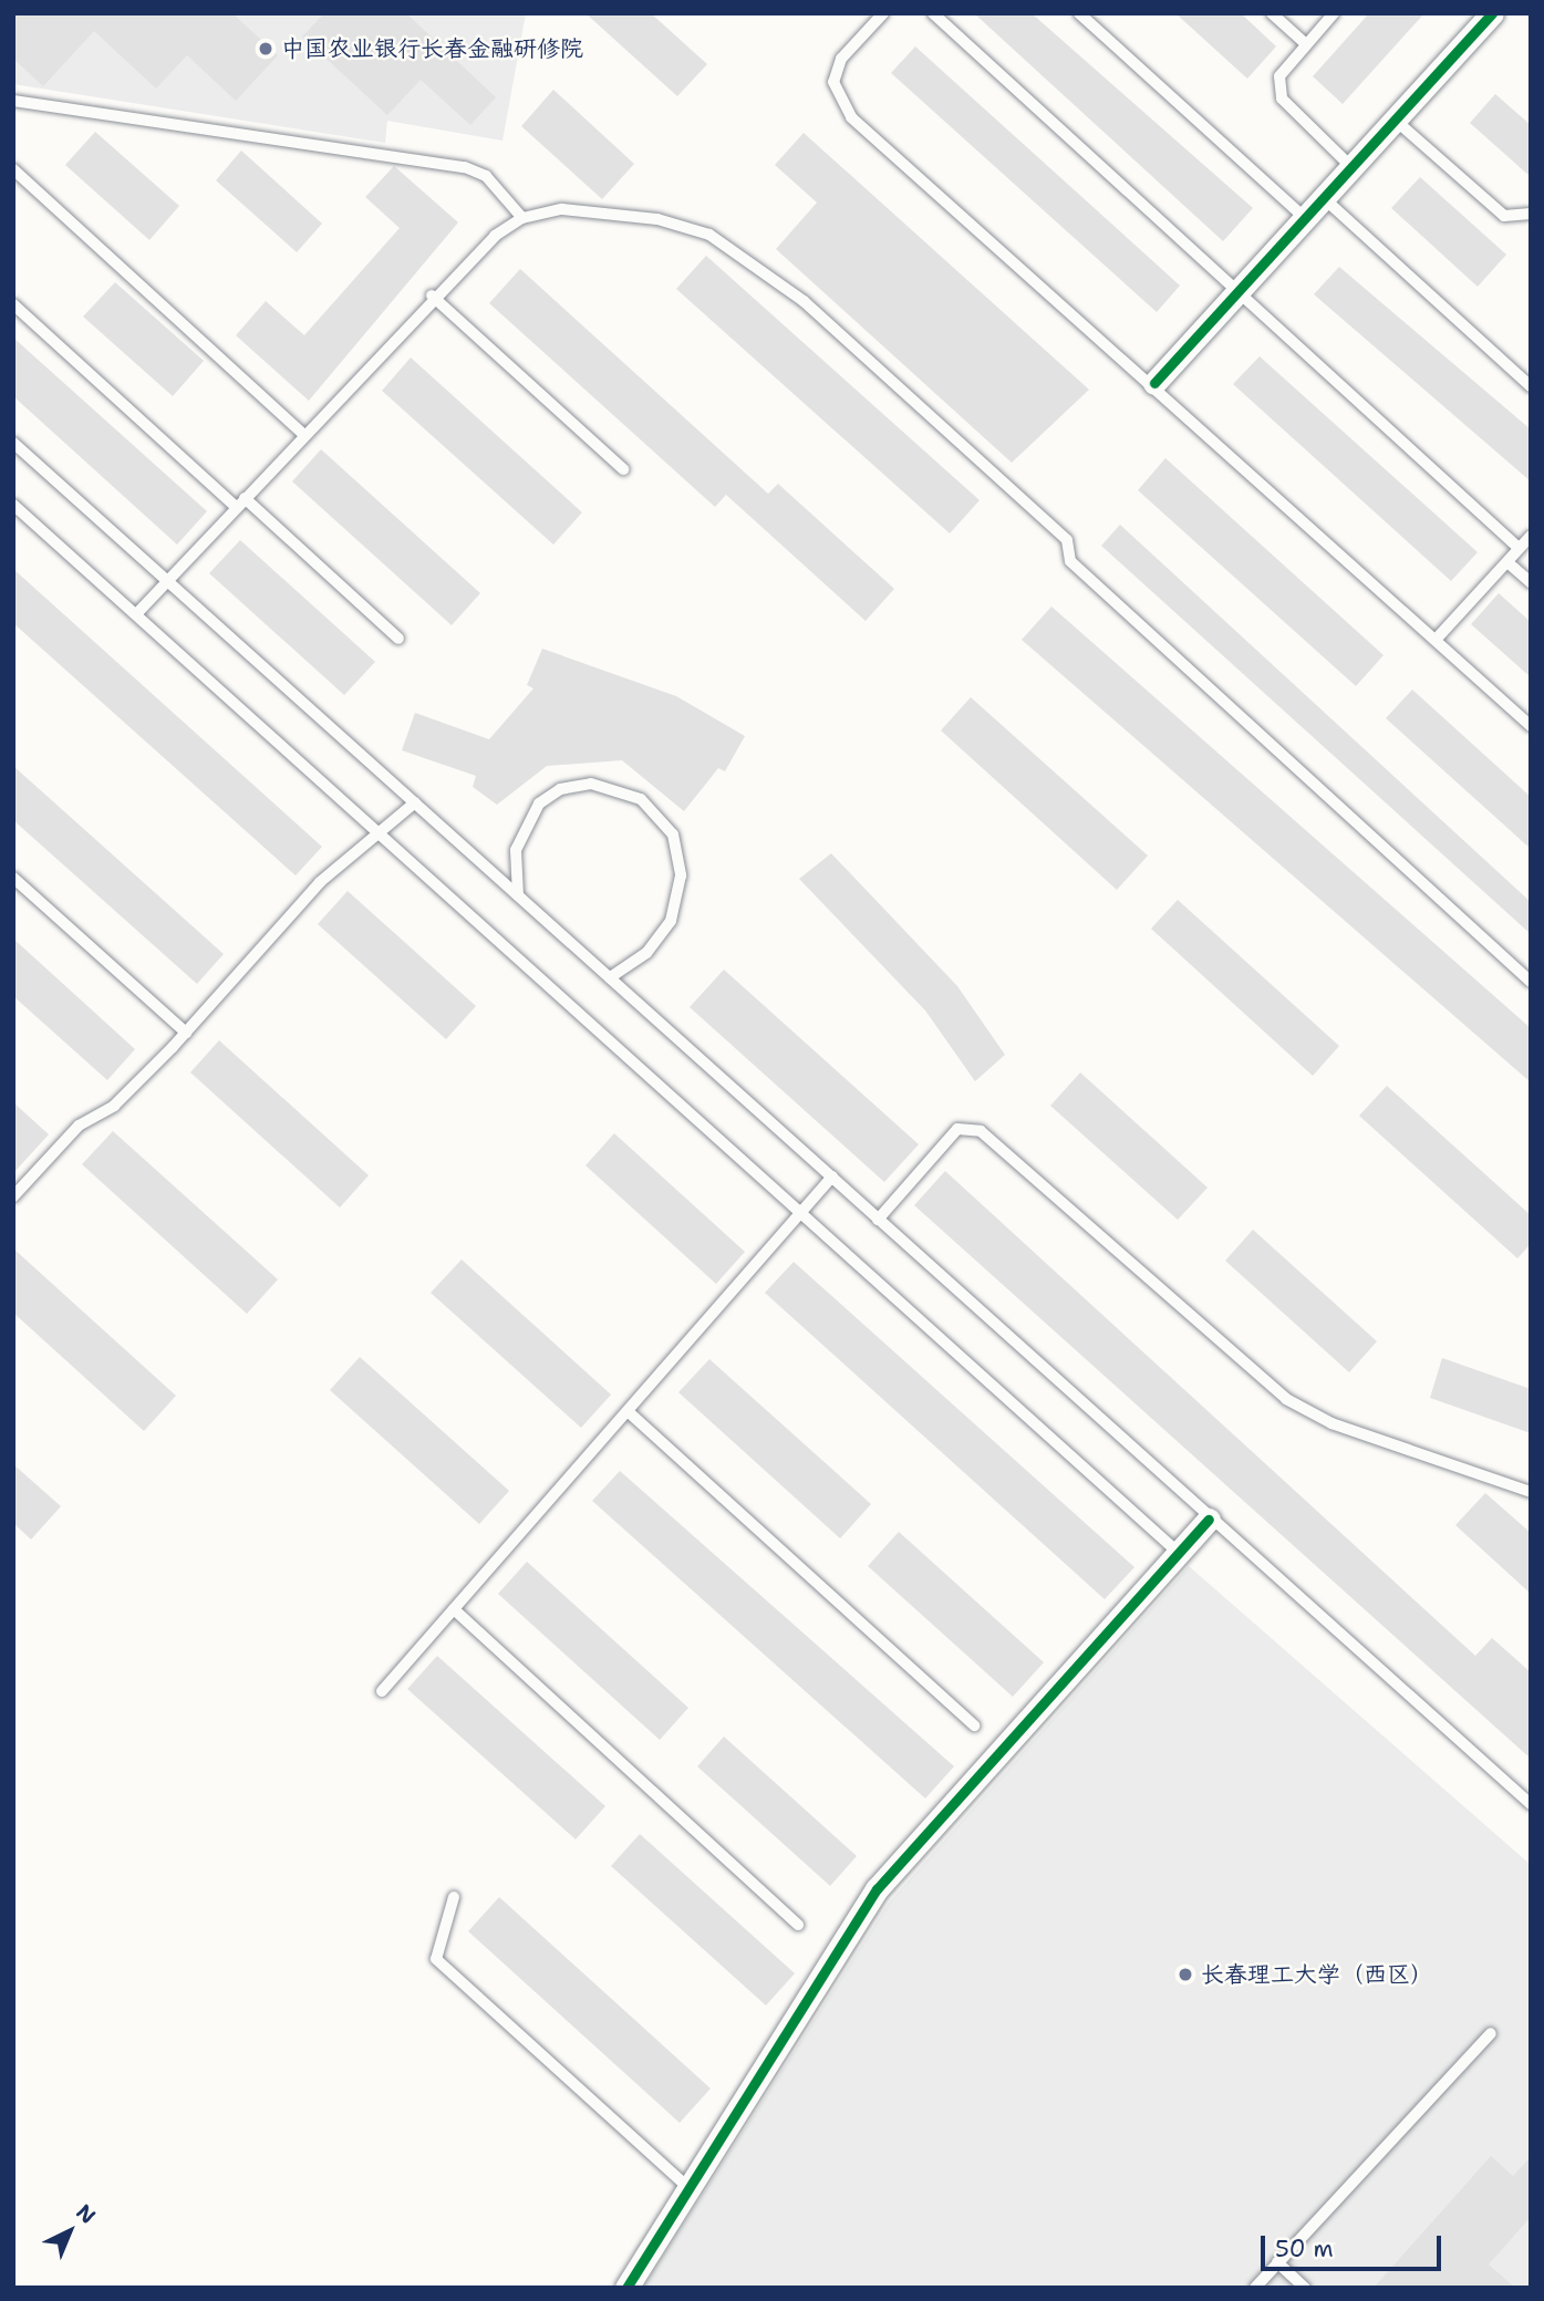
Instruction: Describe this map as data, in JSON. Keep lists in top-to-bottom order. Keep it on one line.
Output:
{"places":["中国农业银行长春金融研修院","长春理工大学（西区）"],"scale_bar":"50 m","north":"top right"}
